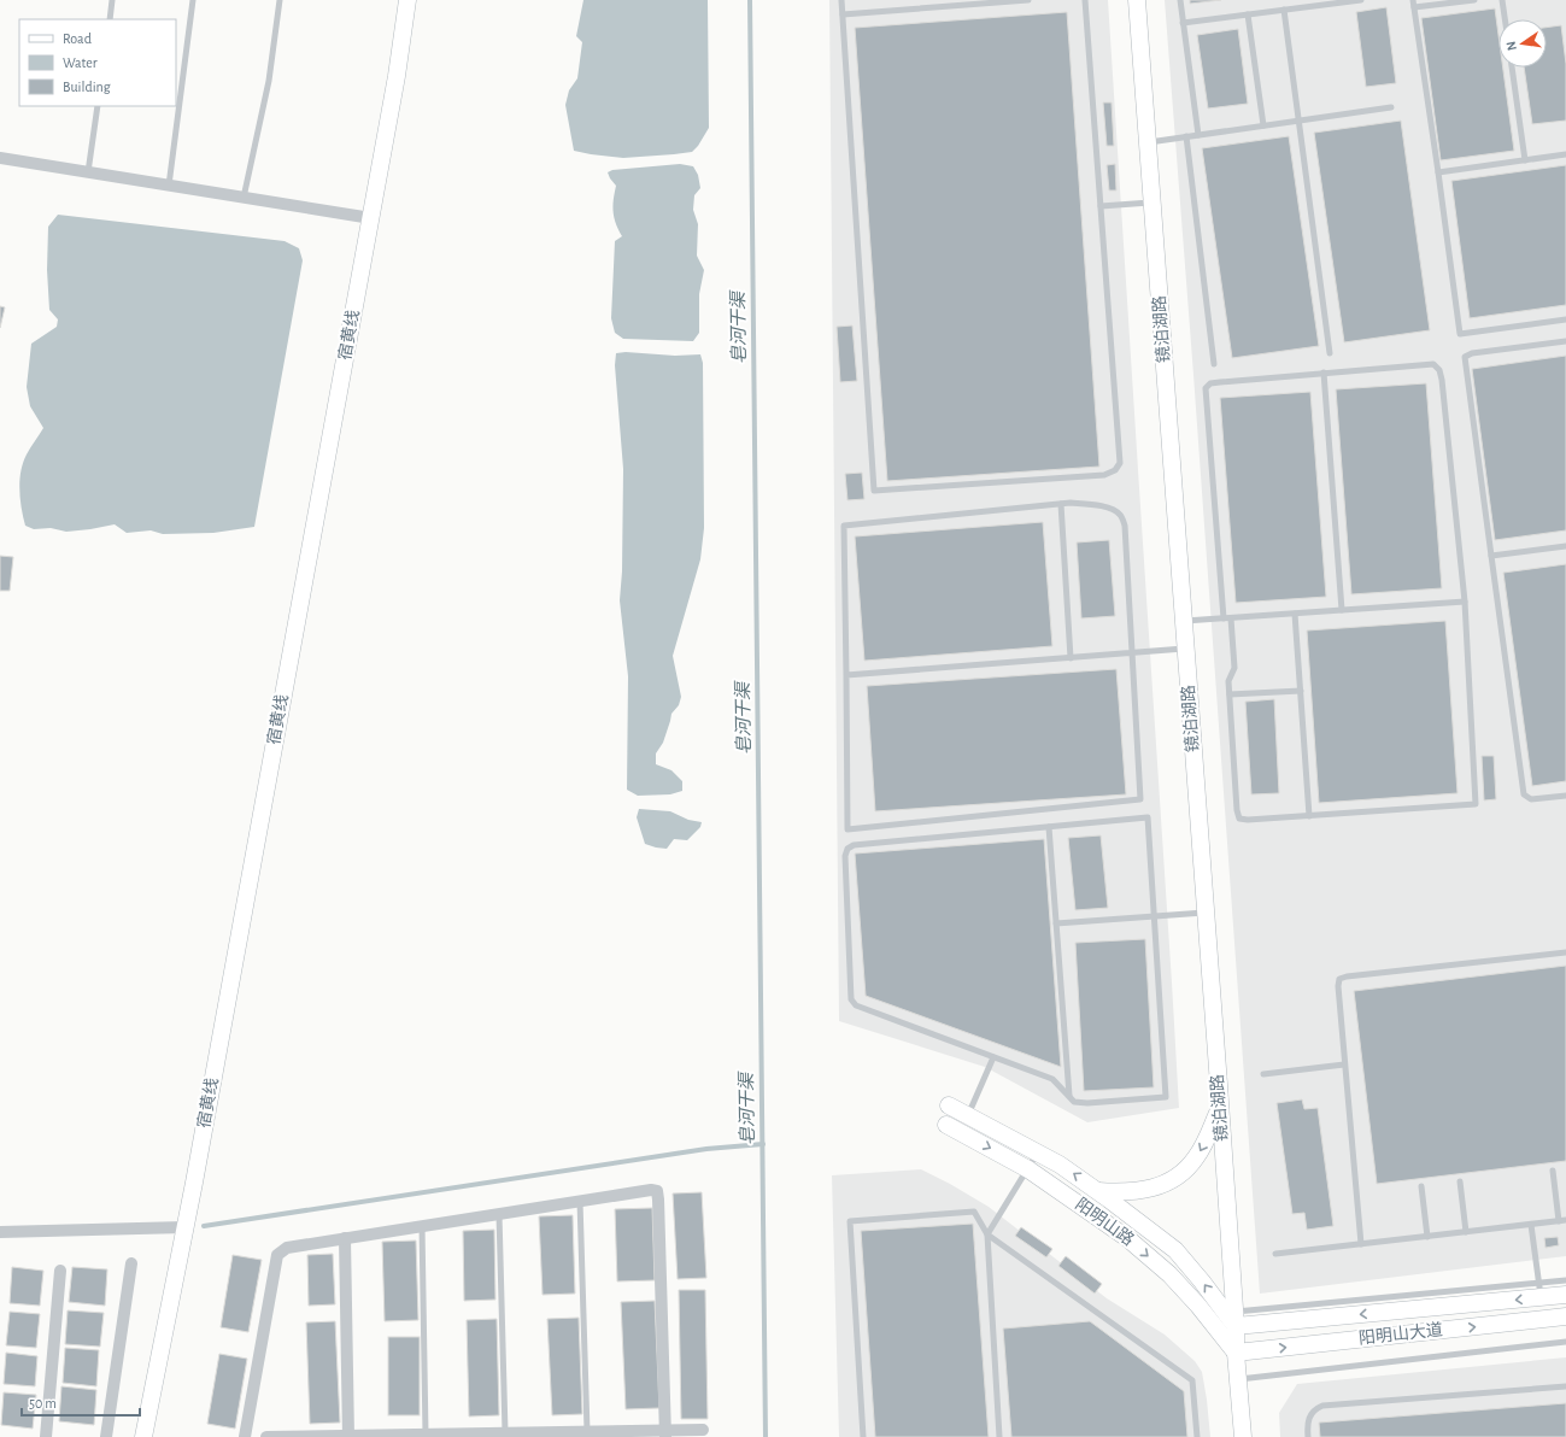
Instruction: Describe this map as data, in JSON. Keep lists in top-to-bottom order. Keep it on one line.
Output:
{"streets":{"main road":["镜泊湖路","宿黄线","阳明山路","阳明山大道"]},"crossings":[["镜泊湖路","阳明山路"],["镜泊湖路","阳明山大道"],["阳明山路","阳明山大道"]],"water":["皂河干渠"],"legend":["Road","Water","Building"],"scale_bar":"50 m","north":"left"}
